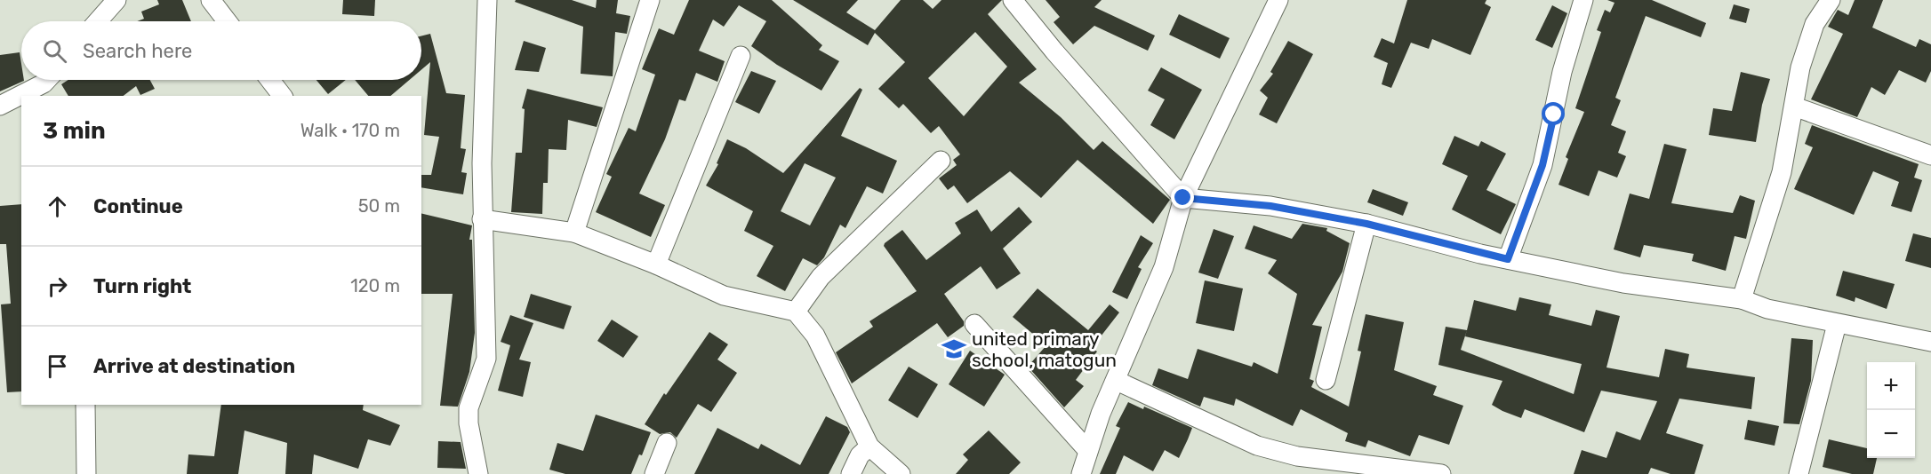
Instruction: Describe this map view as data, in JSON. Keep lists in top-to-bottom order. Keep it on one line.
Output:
{"places":{"school or university":["united primary school, matogun"]},"page":{"search":"Search here","heading":["3 min","Walk · 170 m"],"list":[["Continue","50 m"],["Turn right","120 m"],"Arrive at destination"],"map_buttons":["+","−"]}}
